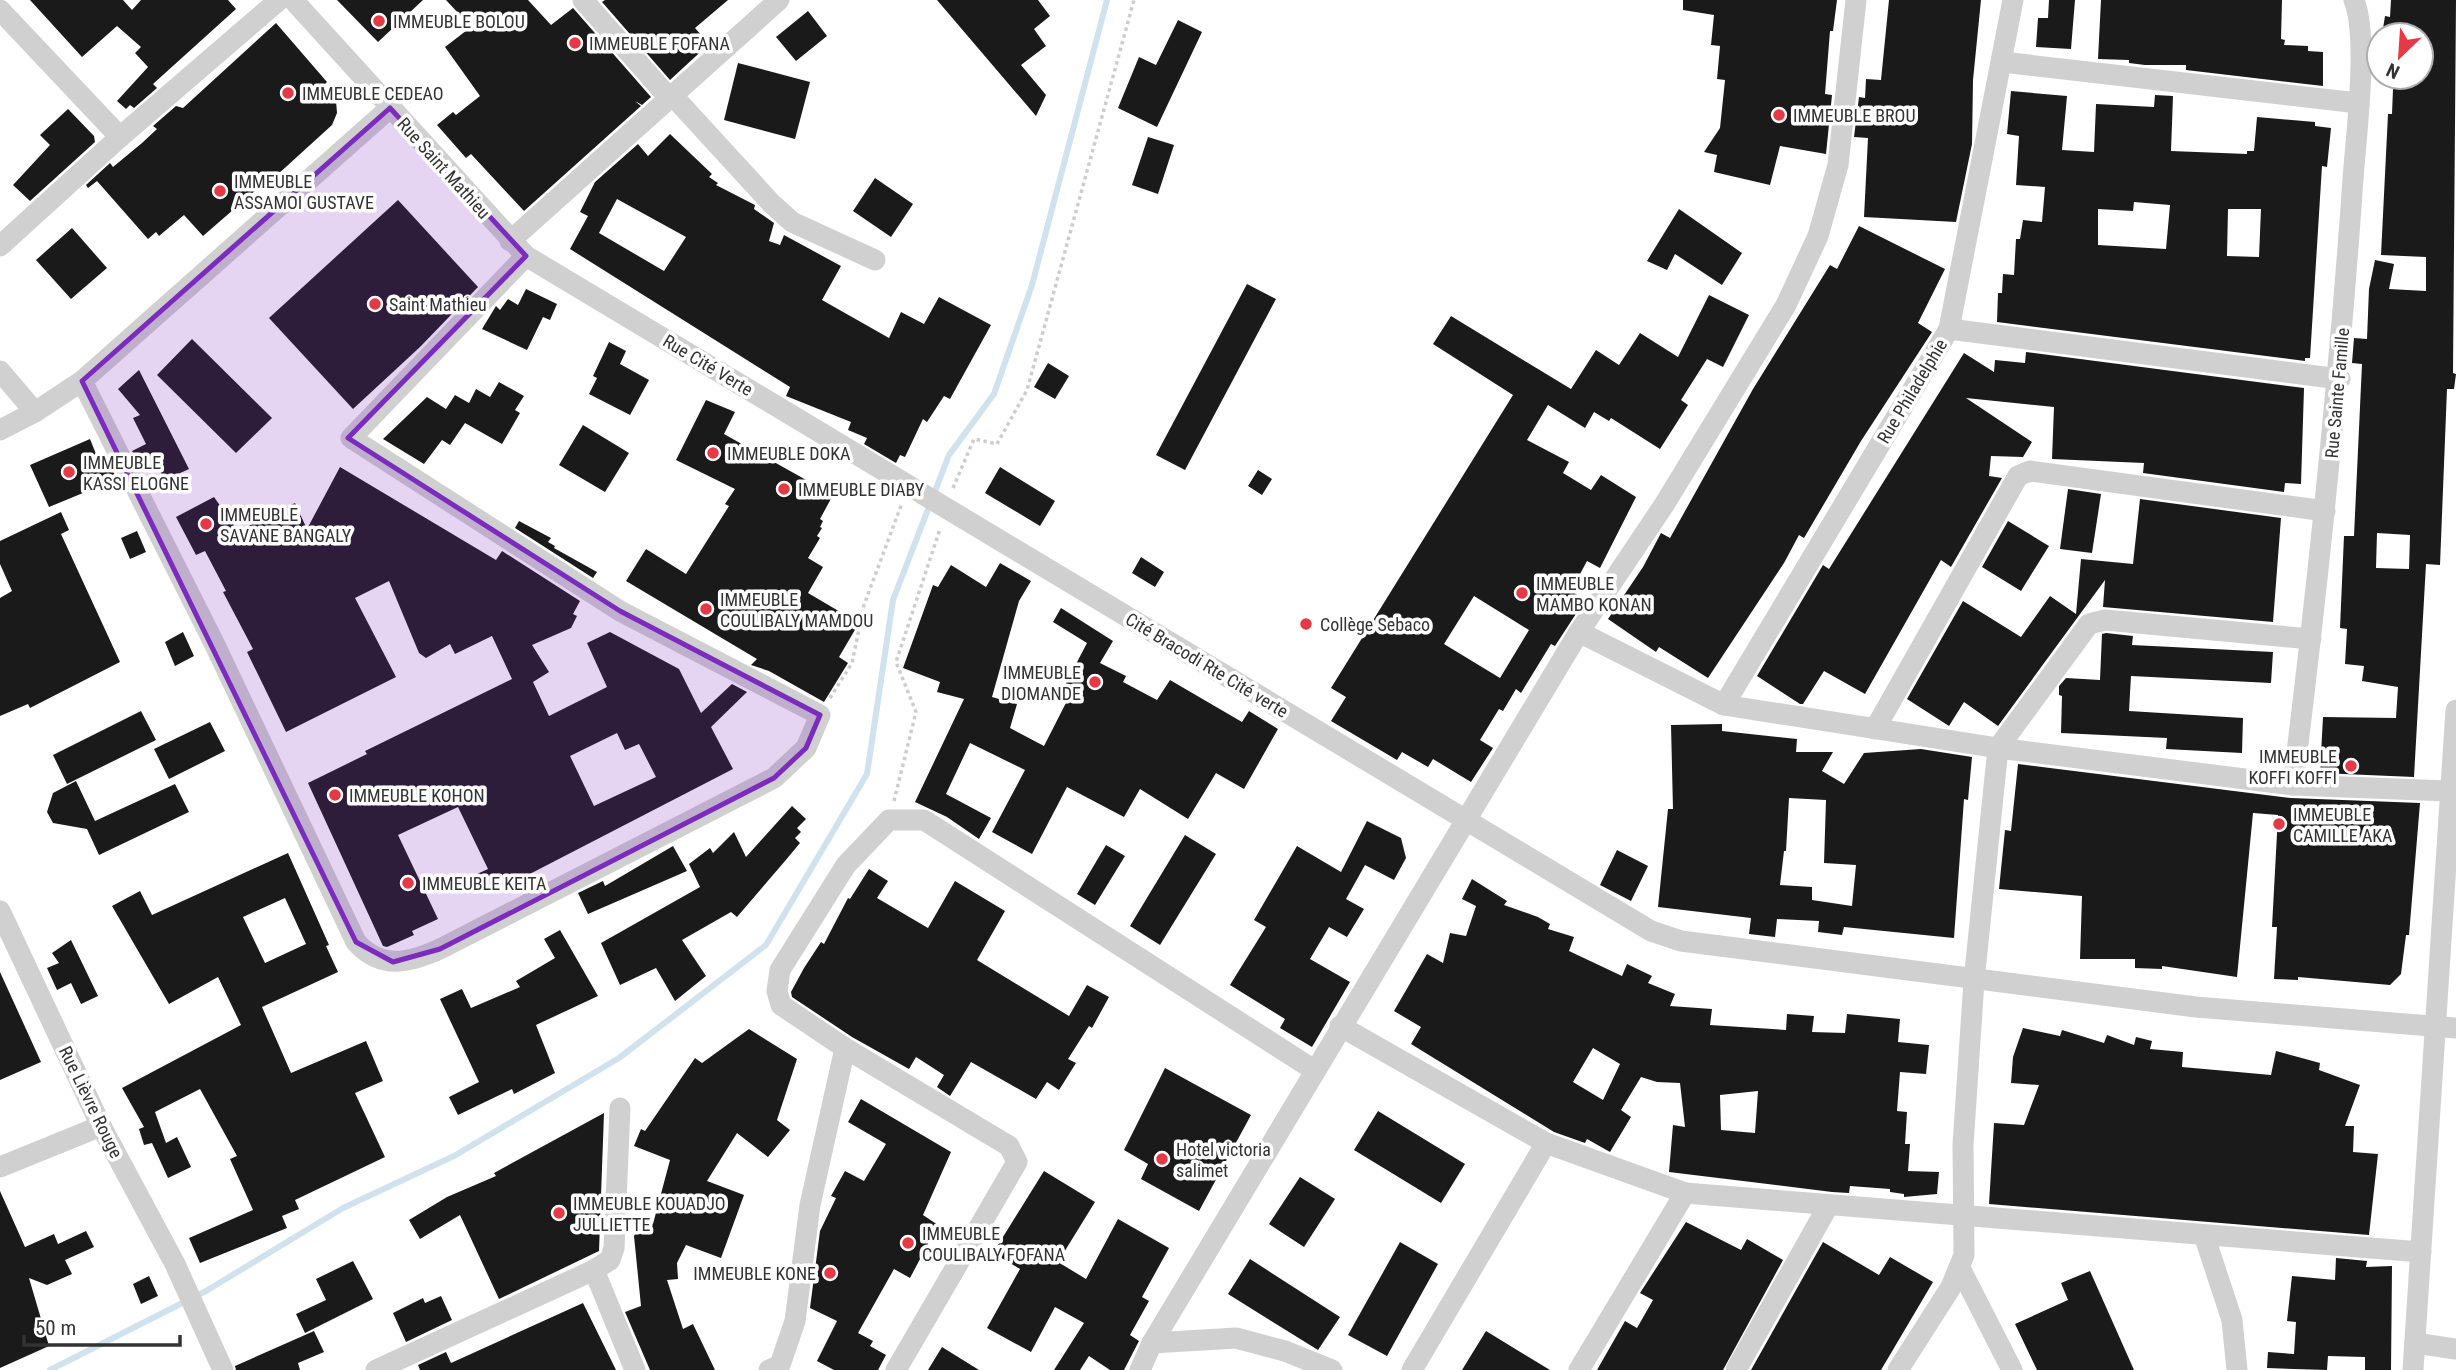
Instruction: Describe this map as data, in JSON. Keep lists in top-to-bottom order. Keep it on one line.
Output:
{"streets":{"street":["Rue Saint Mathieu","Rue Cité Verte","Rue Philadelphie","Rue Sainte Famille","Cité Bracodi Rte Cité verte","Rue Lièvre Rouge"]},"crossings":[["Rue Saint Mathieu","Rue Cité Verte"],["Rue Cité Verte","Cité Bracodi Rte Cité verte"]],"places":["IMMEUBLE BOLOU","IMMEUBLE FOFANA","IMMEUBLE CEDEAO","IMMEUBLE BROU","IMMEUBLE ASSAMOI GUSTAVE","Saint Mathieu","IMMEUBLE DOKA","IMMEUBLE KASSI ELOGNE","IMMEUBLE DIABY","IMMEUBLE SAVANE BANGALY","IMMEUBLE MAMBO KONAN","IMMEUBLE COULIBALY MAMDOU","Collège Sebaco","IMMEUBLE DIOMANDE","IMMEUBLE KOFFI KOFFI","IMMEUBLE KOHON","IMMEUBLE CAMILLE AKA","IMMEUBLE KEITA","Hotel victoria salimet","IMMEUBLE KOUADJO JULLIETTE","IMMEUBLE COULIBALY FOFANA","IMMEUBLE KONE"],"scale_bar":"50 m","north":"bottom left"}
